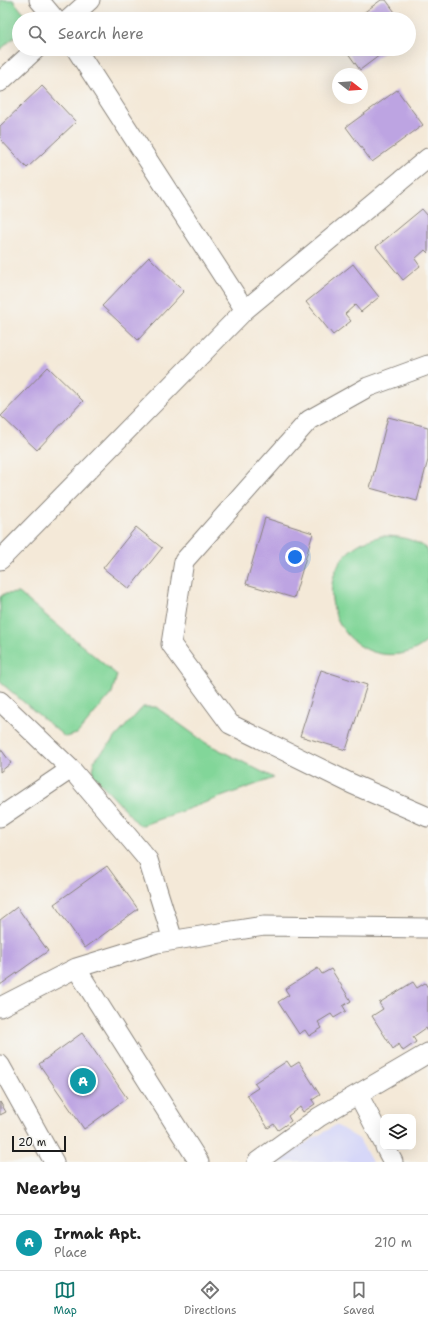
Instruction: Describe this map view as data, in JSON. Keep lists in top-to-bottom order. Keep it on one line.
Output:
{"scale_bar":"20 m","north":"right","page":{"search":"Search here","pins":"A","scale":"20 m","heading":"Nearby","list":[{"mark":"A","name":"Irmak Apt.","note":"Place","value":"210 m"}],"nav":["Map","Directions","Saved"]}}
